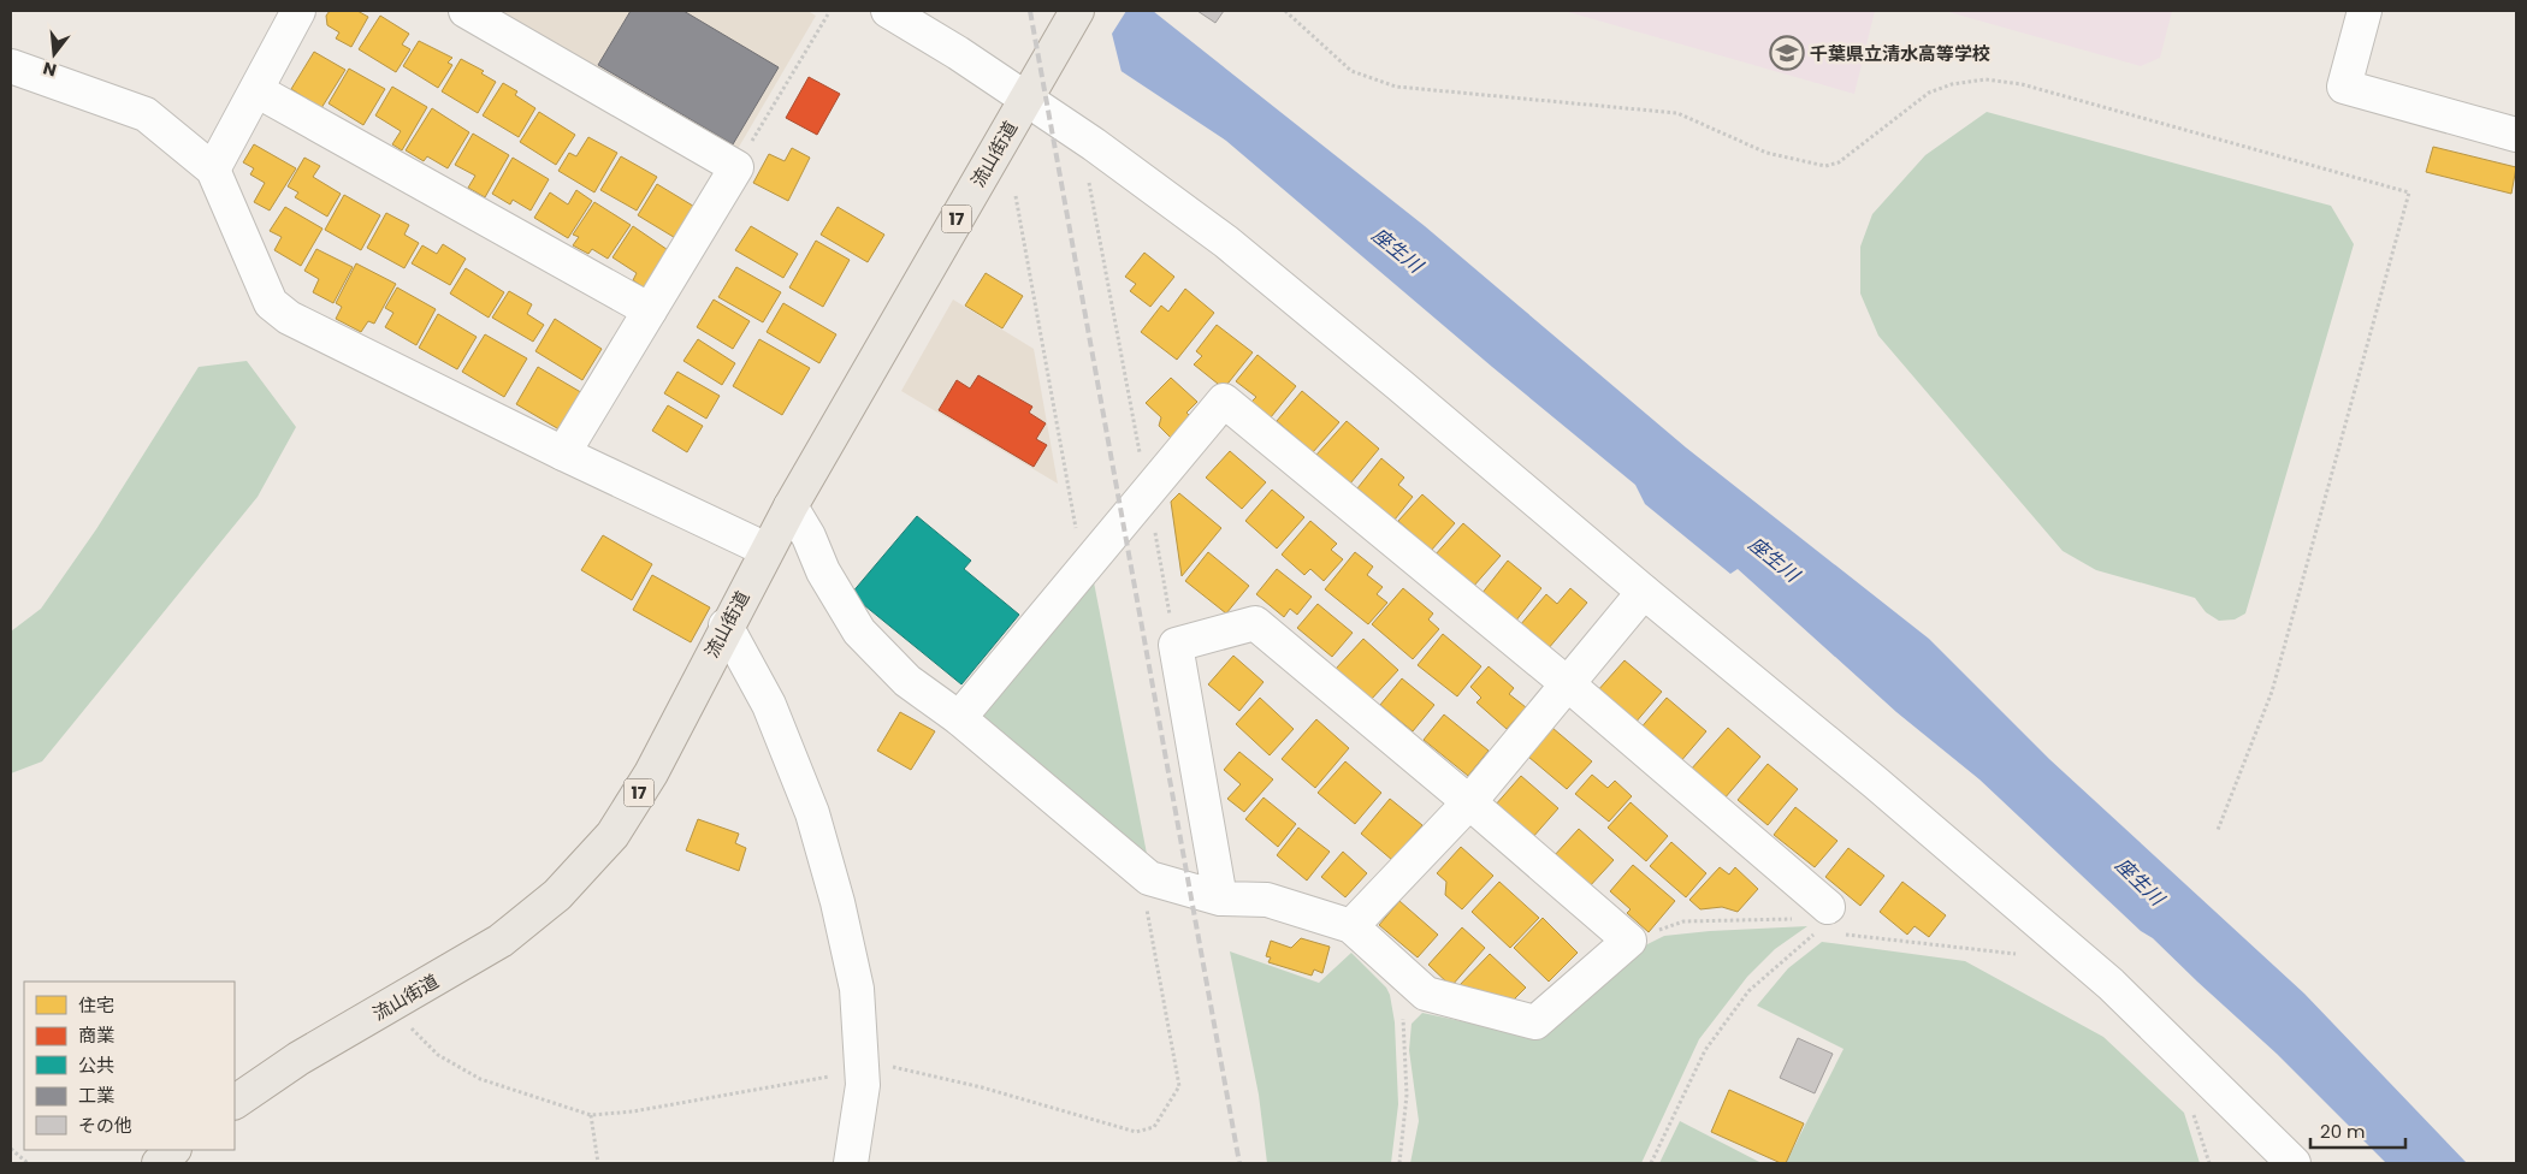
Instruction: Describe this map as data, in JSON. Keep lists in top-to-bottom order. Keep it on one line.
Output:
{"streets":{"main road":["流山街道","17"]},"water":["座生川"],"places":{"school or university":["千葉県立清水高等学校"]},"legend":["住宅","商業","公共","工業","その他"],"scale_bar":"20 m","north":"bottom"}
